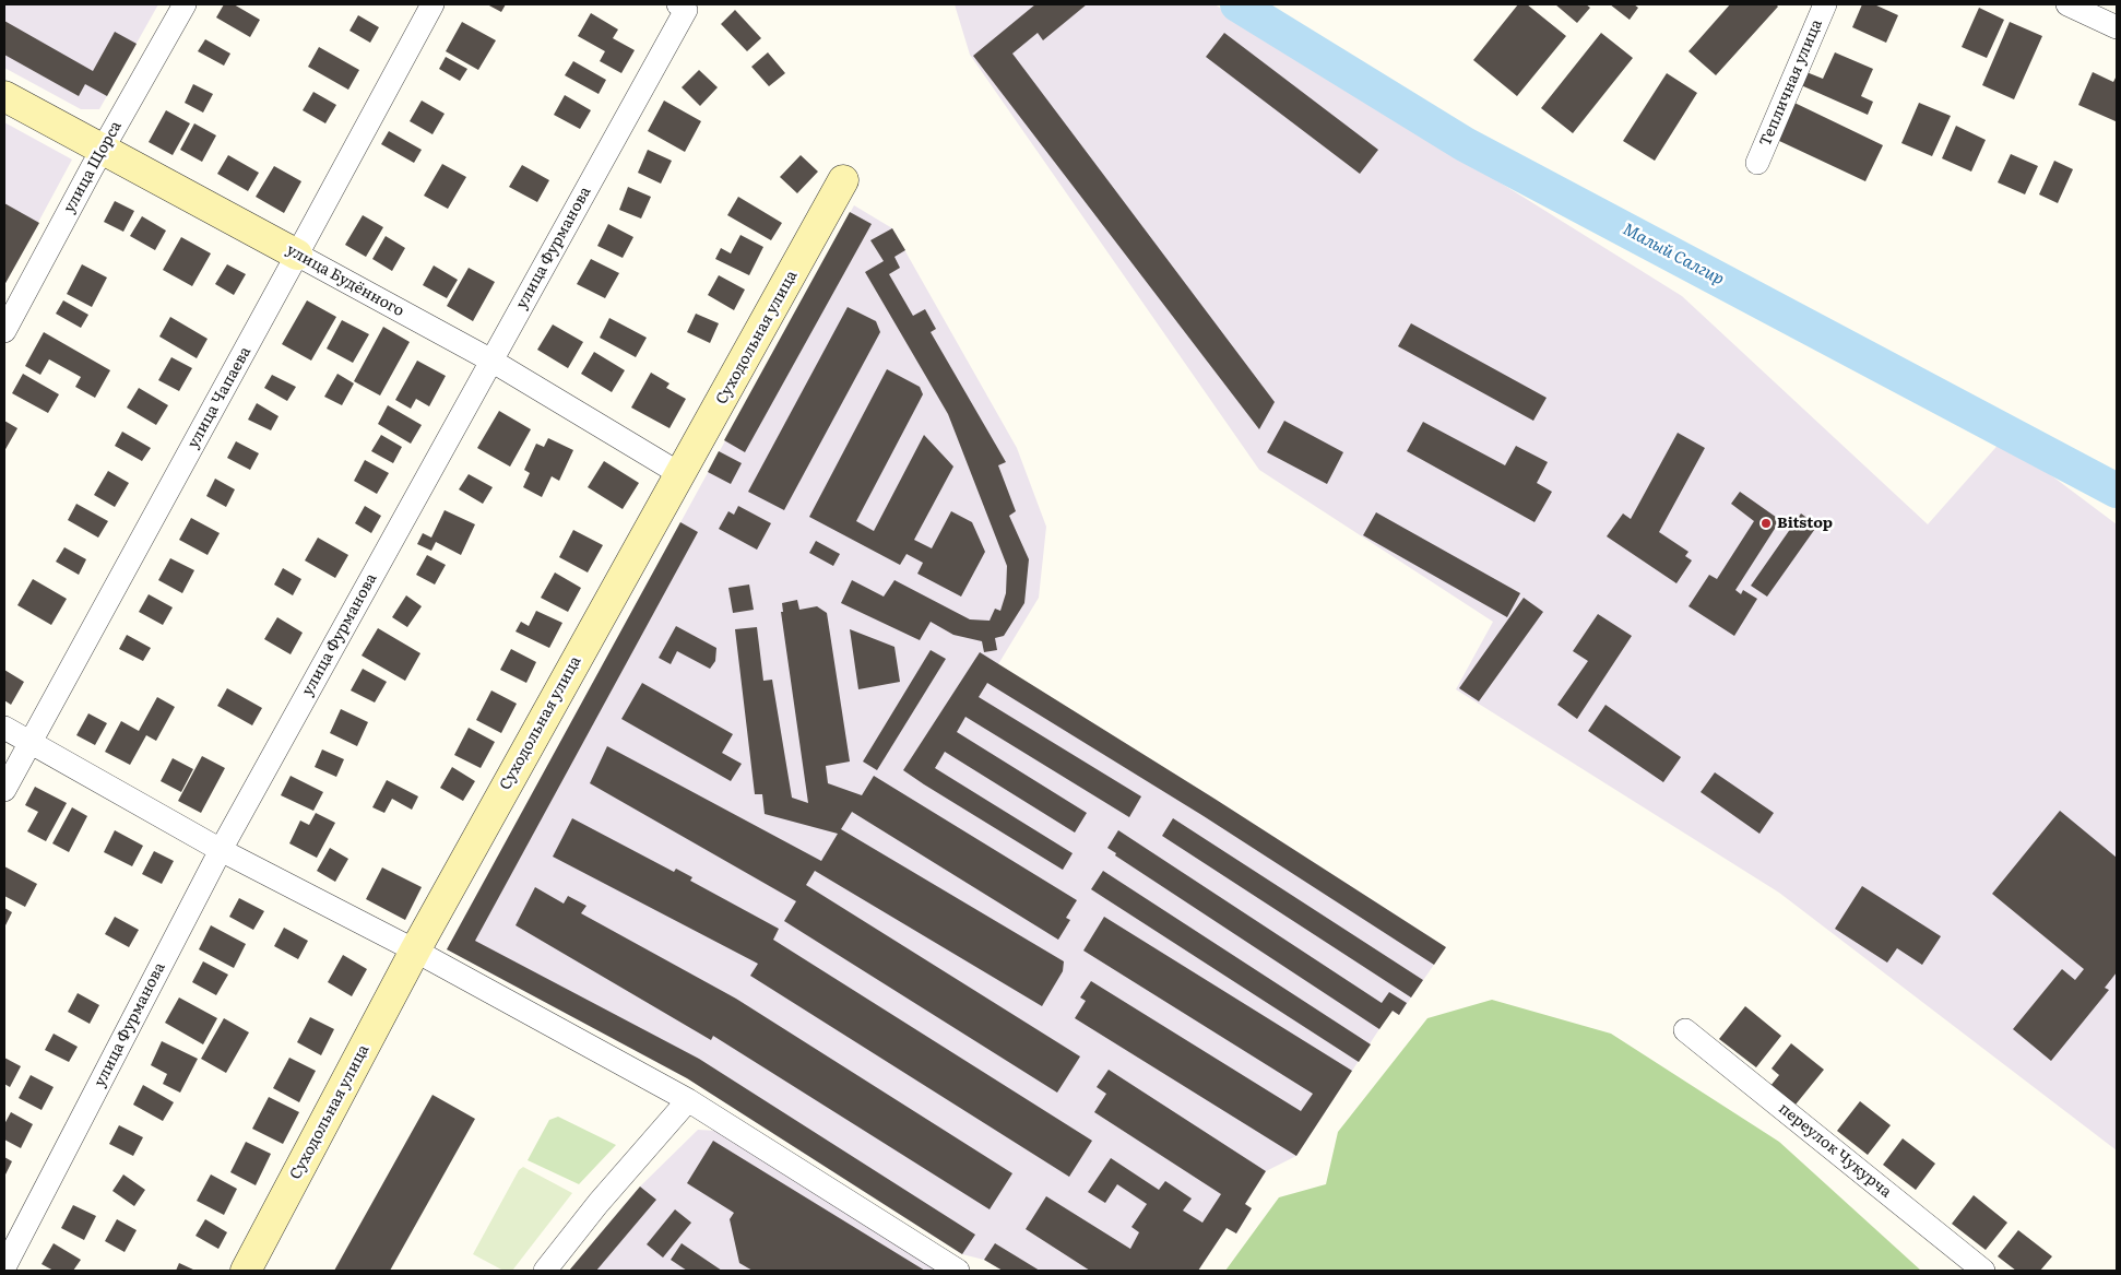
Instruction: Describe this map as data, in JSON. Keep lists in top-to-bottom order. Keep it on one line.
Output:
{"streets":{"street":["Тепличная улица","улица Щорса","улица Фурманова","улица Будённого","Суходольная улица","улица Чапаева","переулок Чукурча"]},"crossings":[["улица Щорса","улица Будённого"],["улица Фурманова","улица Будённого"],["улица Будённого","Суходольная улица"],["улица Будённого","улица Чапаева"]],"water":["Малый Салгир"],"places":["Bitstop"]}
